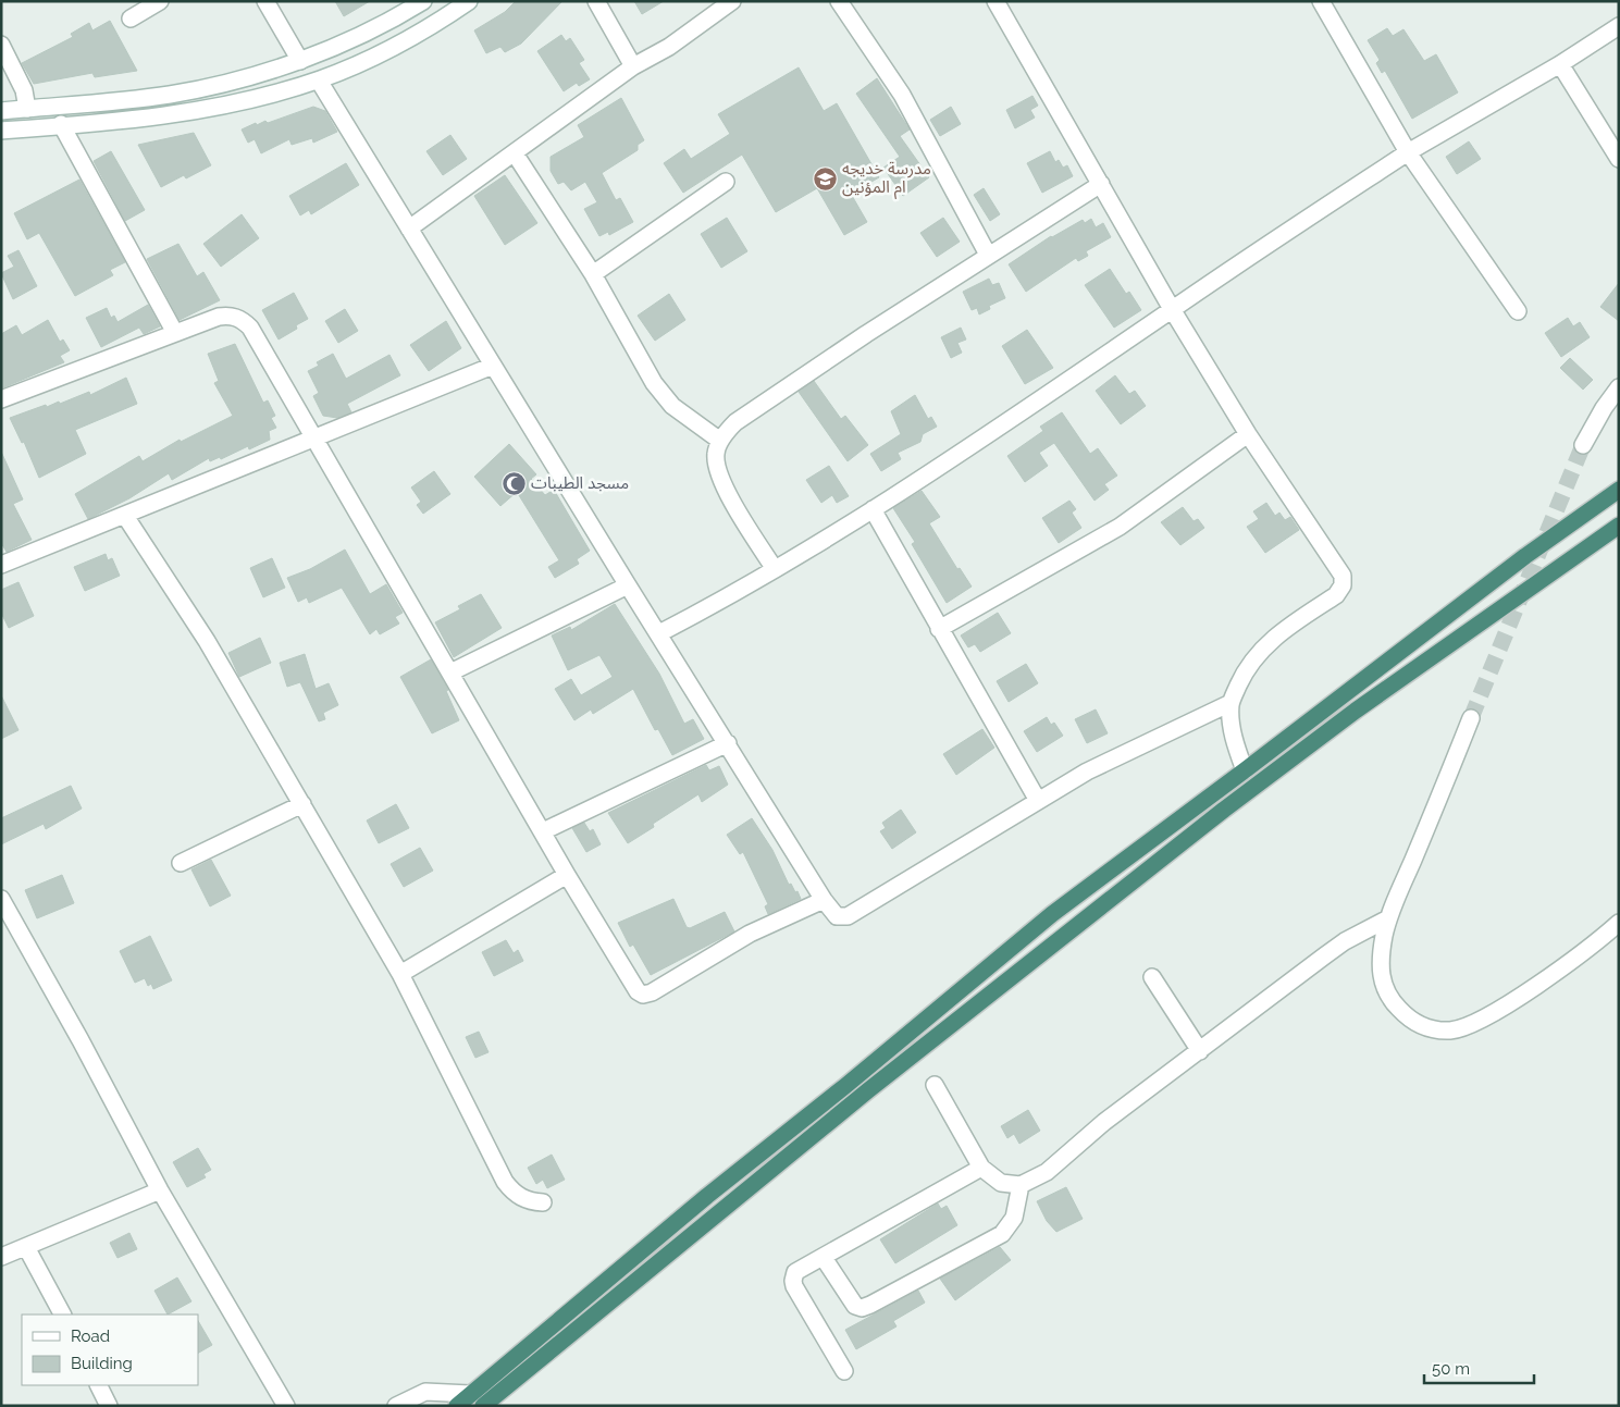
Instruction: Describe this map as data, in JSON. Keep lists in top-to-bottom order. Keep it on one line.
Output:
{"places":{"school or university":["مدرسة خديجه ام المؤنين"],"mosque":["مسجد الطيبات"]},"legend":["Road","Building"],"scale_bar":"50 m"}
